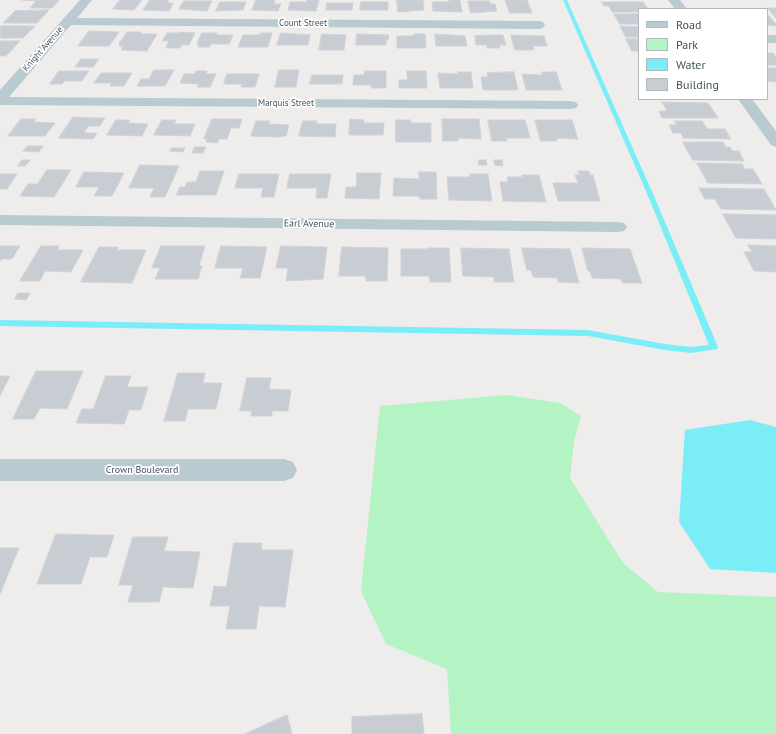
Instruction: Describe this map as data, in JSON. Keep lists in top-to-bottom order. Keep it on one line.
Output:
{"streets":{"street":["Count Street","Knight Avenue","Marquis Street","Earl Avenue","Crown Boulevard"]},"crossings":[["Count Street","Knight Avenue"],["Knight Avenue","Marquis Street"]],"legend":["Road","Park","Water","Building"]}
